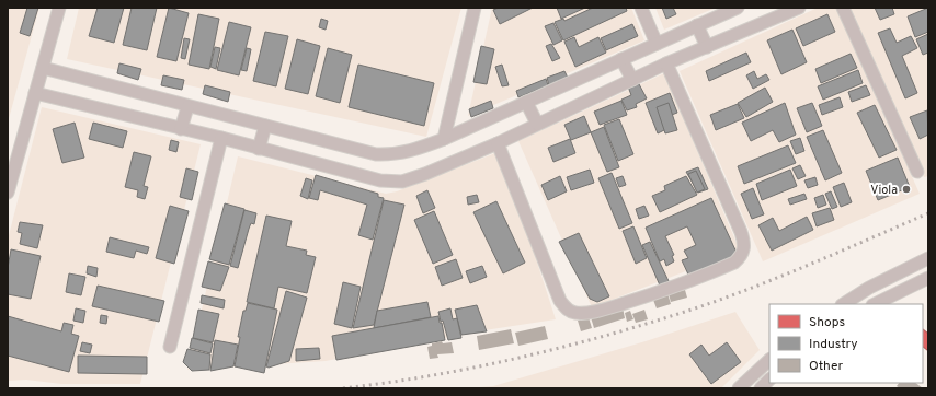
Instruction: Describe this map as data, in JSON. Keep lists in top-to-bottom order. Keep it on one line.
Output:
{"places":["Viola"],"legend":["Shops","Industry","Other"]}
